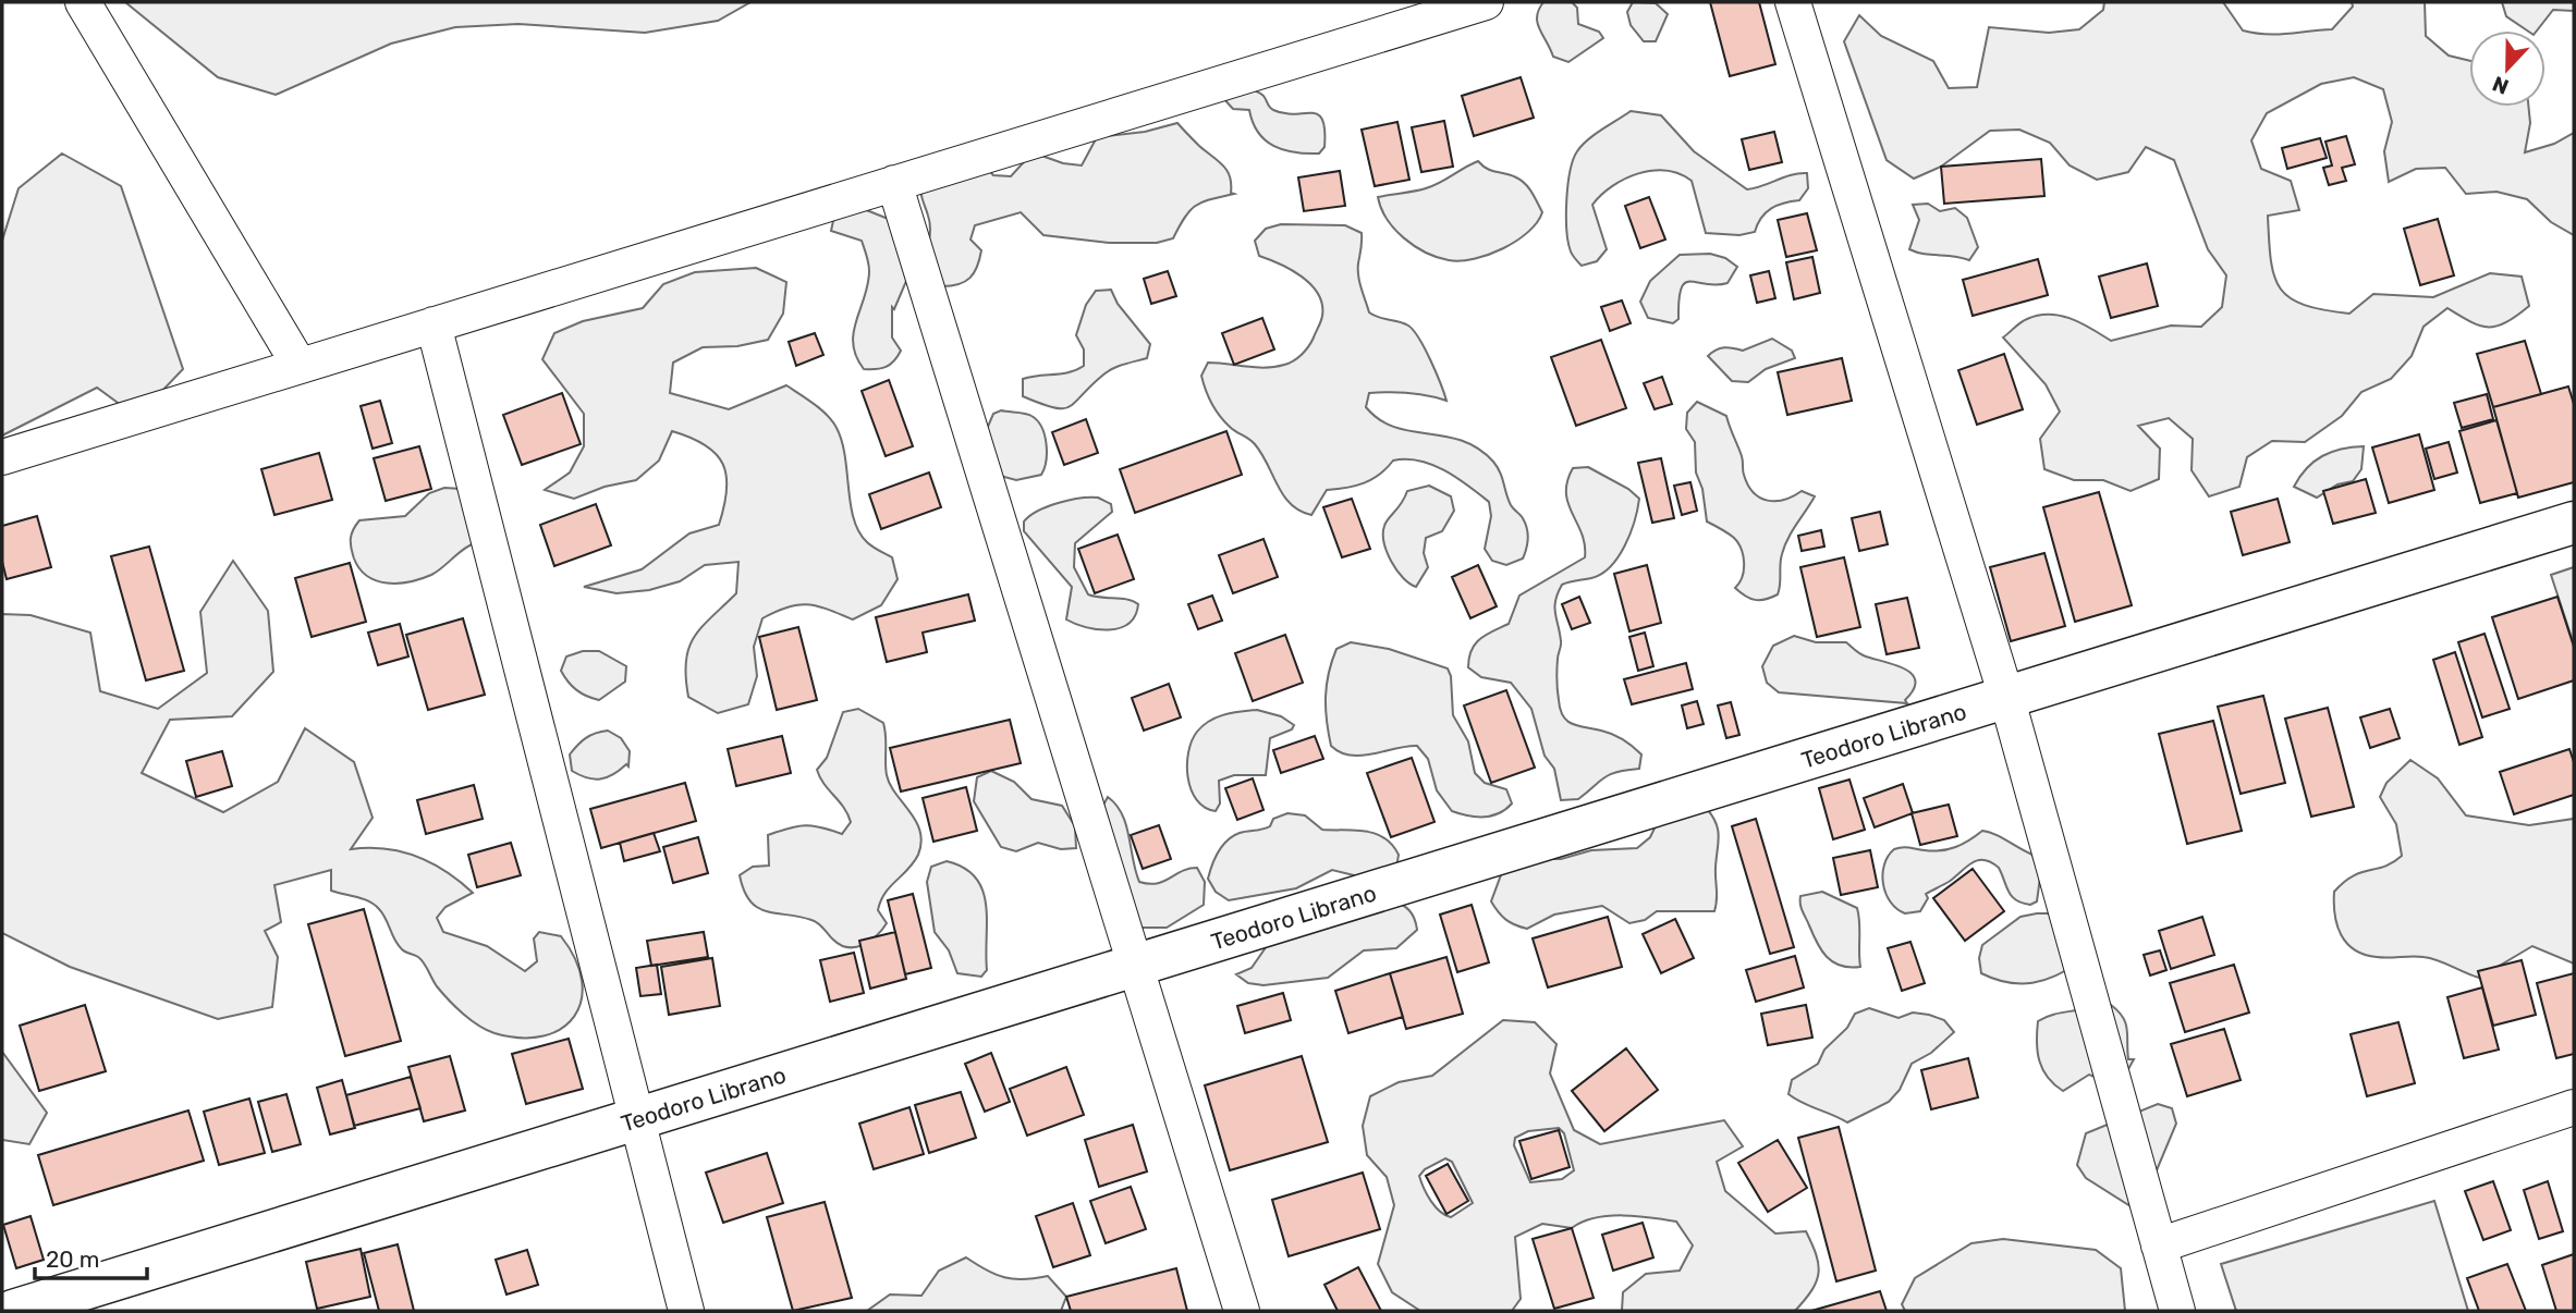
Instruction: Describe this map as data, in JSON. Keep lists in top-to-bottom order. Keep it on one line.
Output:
{"streets":{"main road":["Teodoro Librano"]},"scale_bar":"20 m","north":"bottom"}
